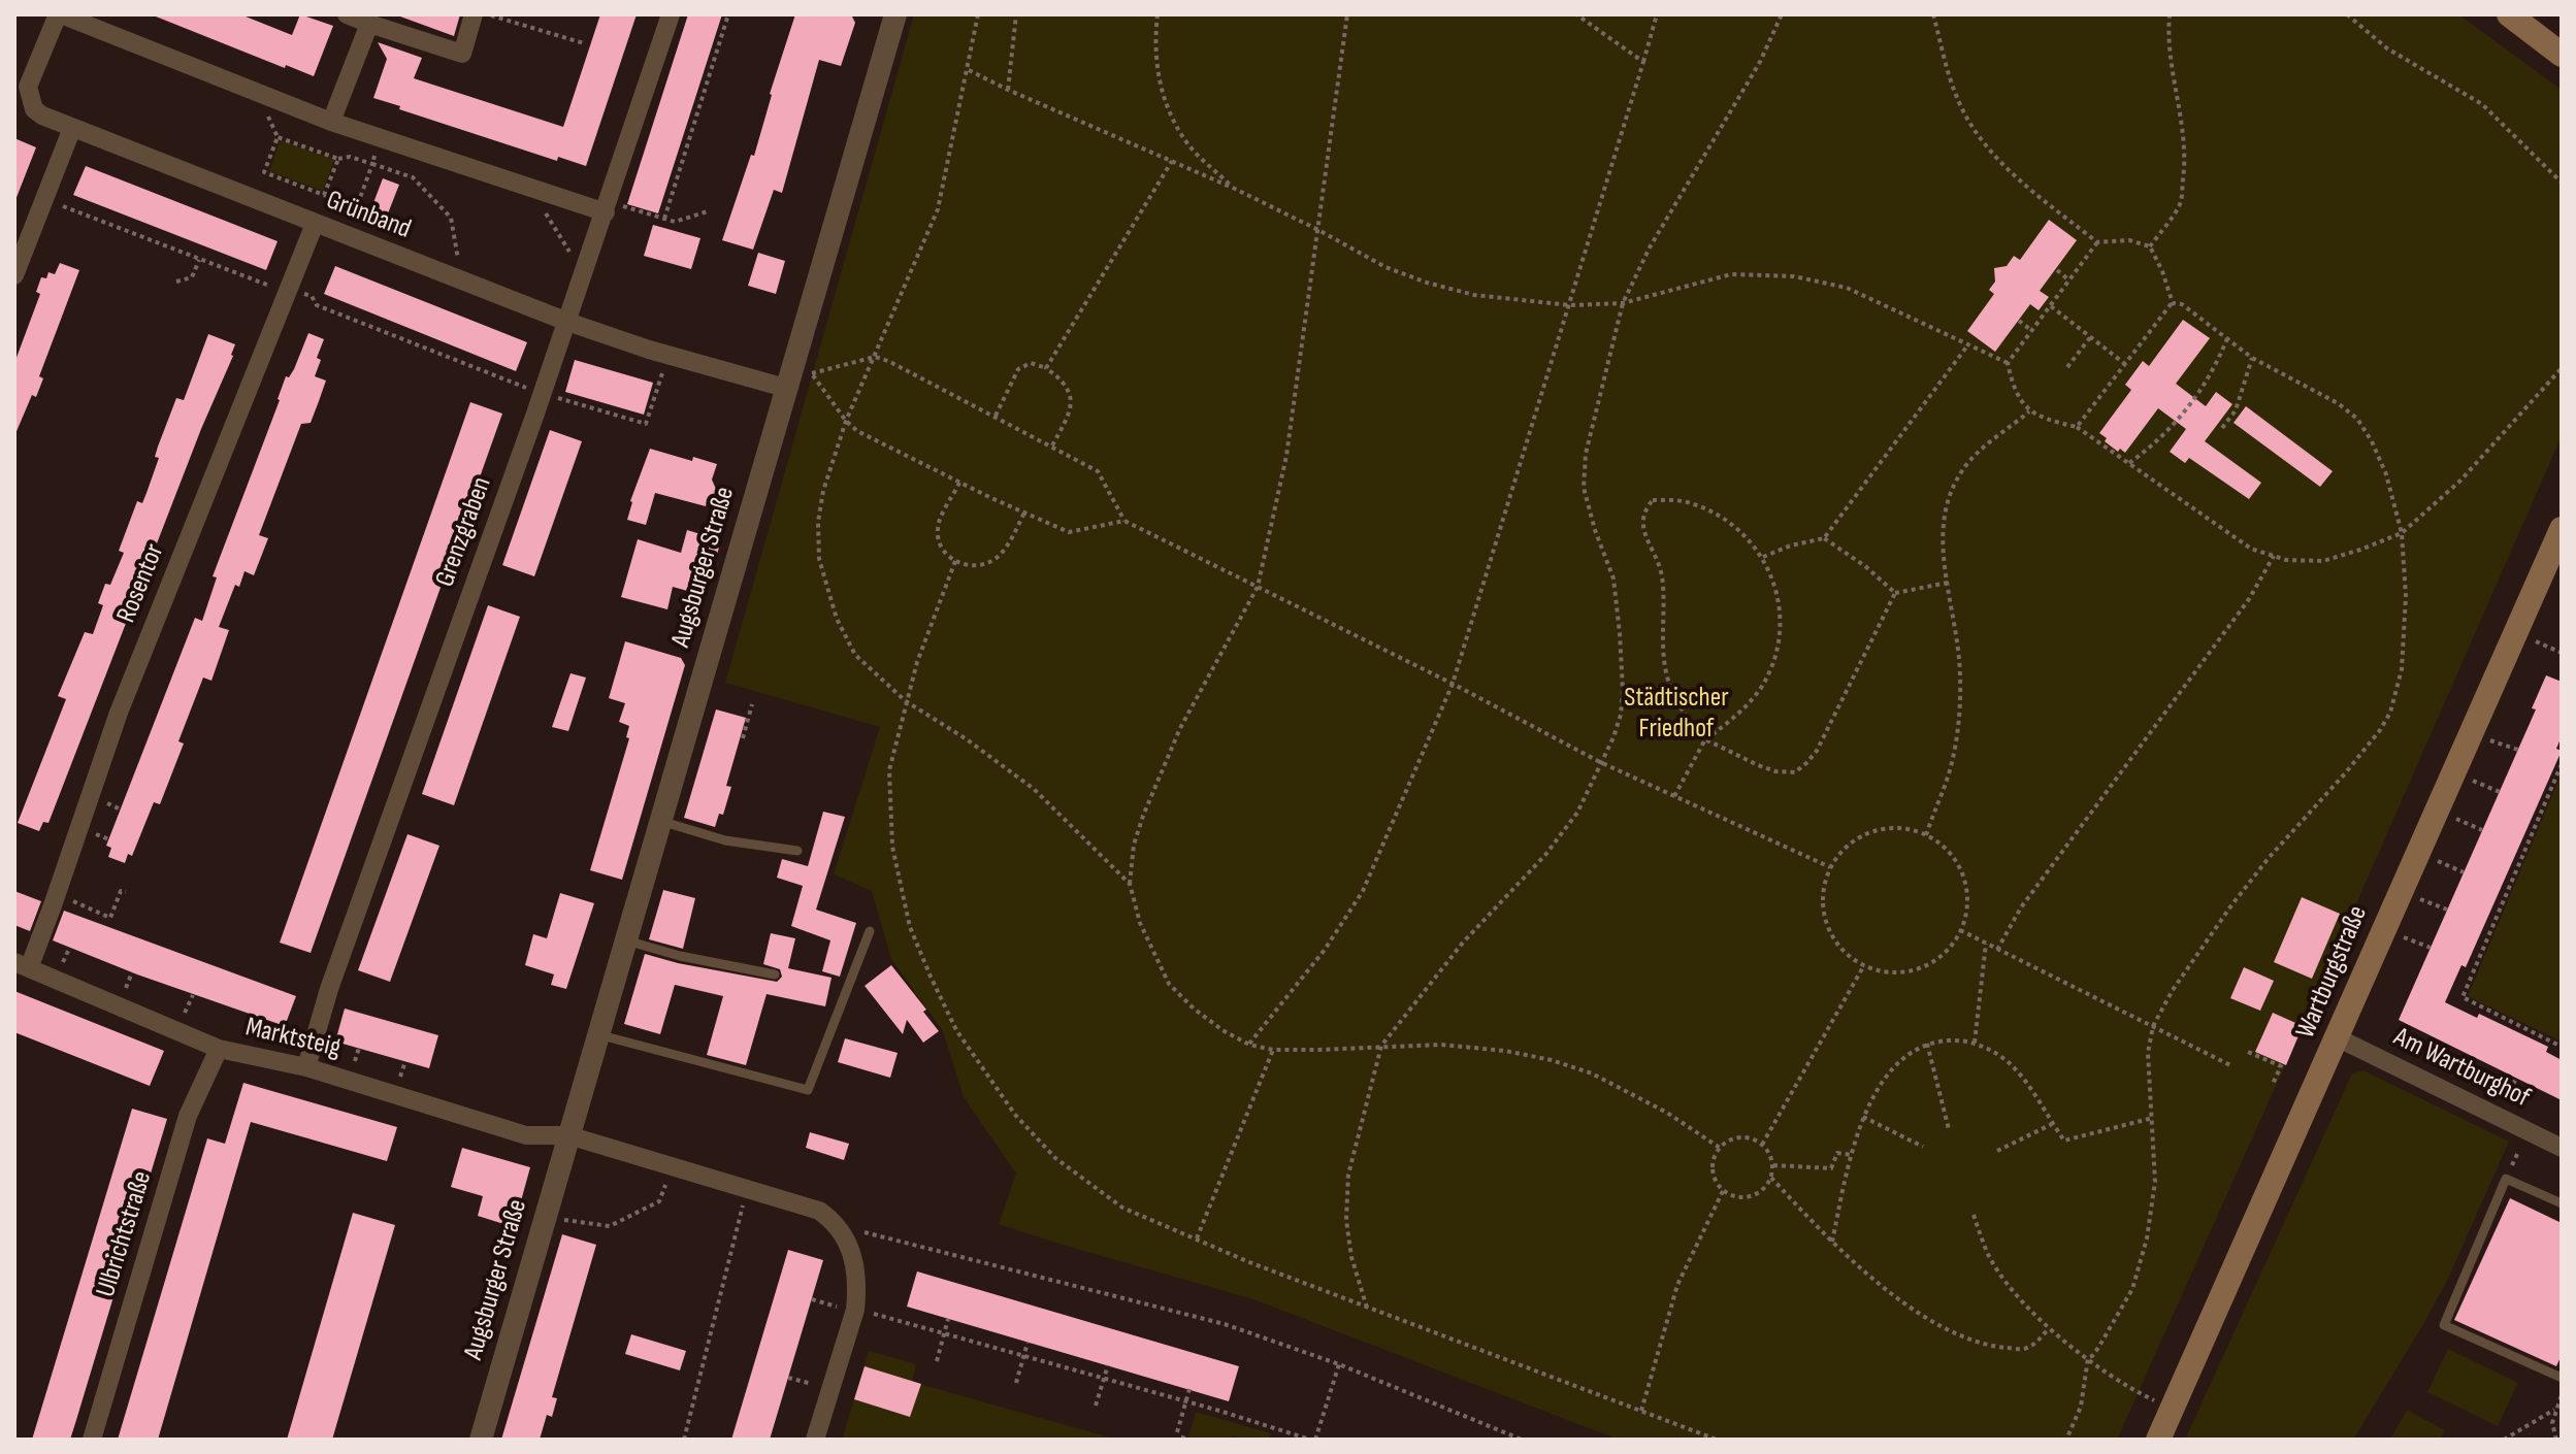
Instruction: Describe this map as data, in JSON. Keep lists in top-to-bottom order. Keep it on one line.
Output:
{"streets":{"main road":["Wartburgstraße"],"street":["Grünband","Grenzgraben","Augsburger Straße","Rosentor","Marktsteig","Am Wartburghof","Ulbrichtstraße"]},"crossings":[["Grünband","Grenzgraben"],["Grünband","Augsburger Straße"],["Grünband","Rosentor"],["Grenzgraben","Marktsteig"],["Augsburger Straße","Marktsteig"],["Rosentor","Marktsteig"],["Wartburgstraße","Am Wartburghof"],["Marktsteig","Ulbrichtstraße"]],"parks":["Städtischer Friedhof"]}
